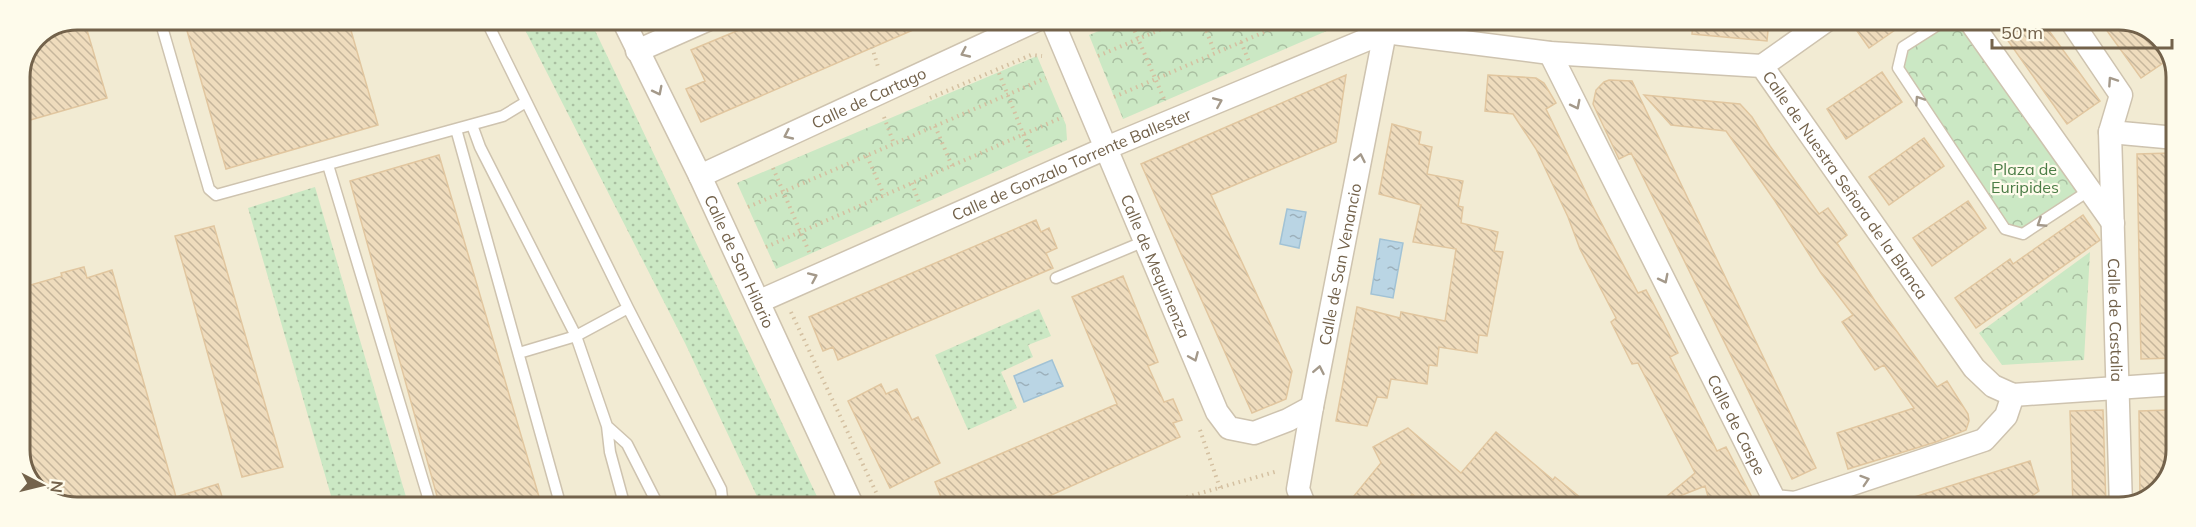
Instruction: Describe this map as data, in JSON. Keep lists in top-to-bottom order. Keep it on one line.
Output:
{"streets":{"street":["Calle de Cartago","Calle de Gonzalo Torrente Ballester","Calle de Nuestra Señora de la Blanca","Calle de San Hilario","Calle de San Venancio","Calle de Mequinenza","Calle de Castalia","Calle de Caspe"]},"crossings":[["Calle de Cartago","Calle de San Hilario"],["Calle de Gonzalo Torrente Ballester","Calle de San Hilario"],["Calle de Gonzalo Torrente Ballester","Calle de Mequinenza"],["Calle de Nuestra Señora de la Blanca","Calle de Caspe"],["Calle de San Venancio","Calle de Mequinenza"]],"one_way":["Calle de Cartago","Calle de Gonzalo Torrente Ballester","Calle de San Venancio"],"parks":["Plaza de Euripides"],"scale_bar":"50 m","north":"right"}
